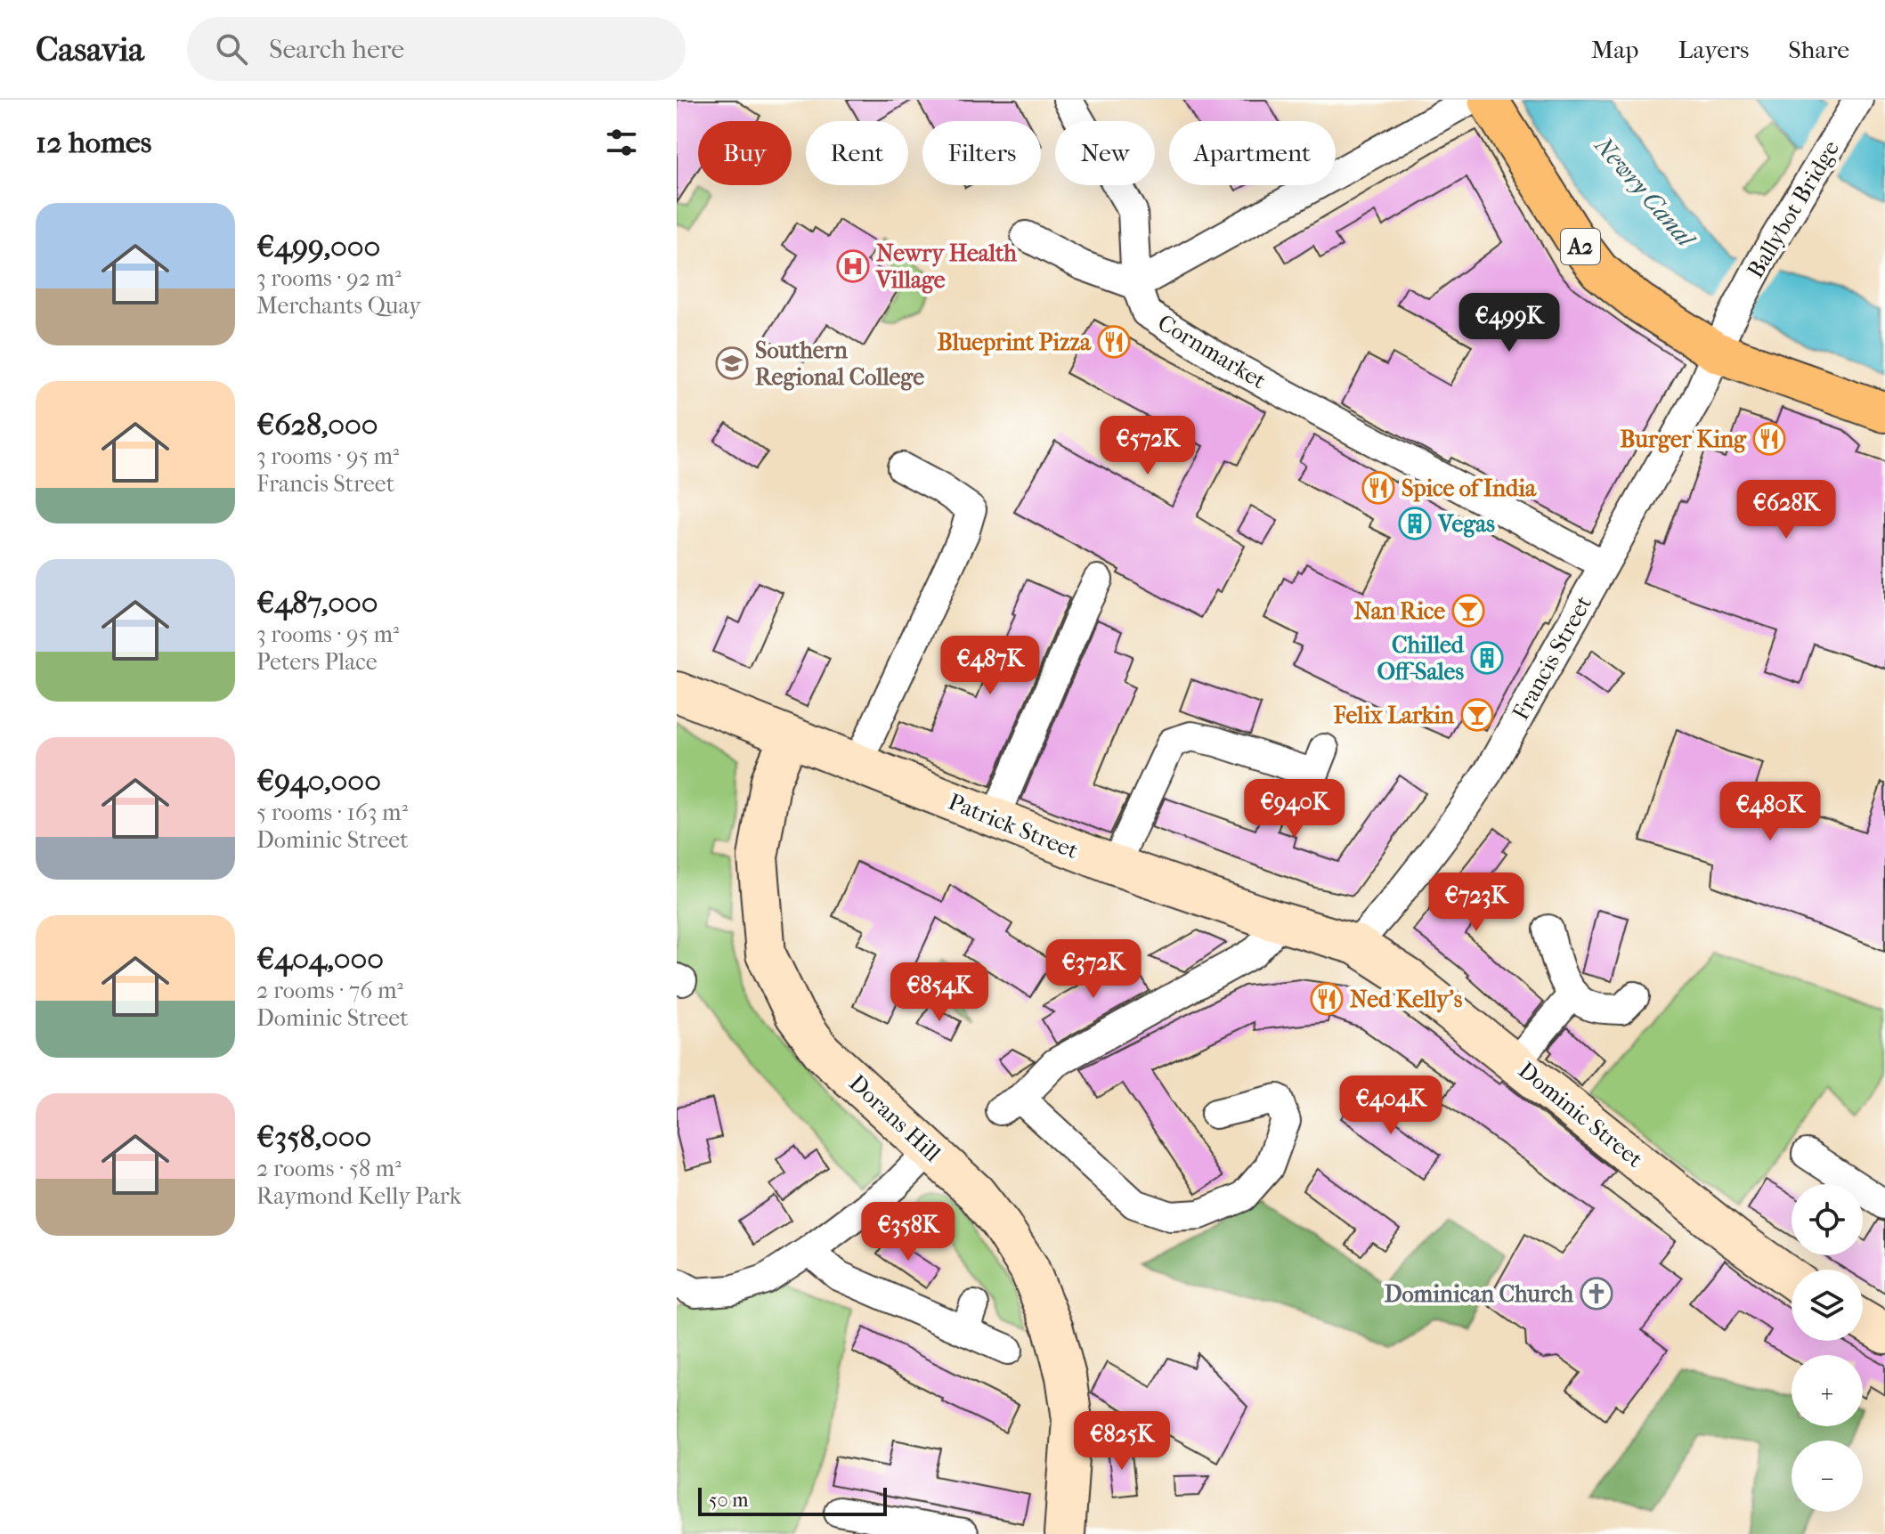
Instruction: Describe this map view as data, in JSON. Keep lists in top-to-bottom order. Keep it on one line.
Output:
{"streets":{"main road":["A2","Patrick Street","Dominic Street","Dorans Hill"],"street":["Ballybot Bridge","Cornmarket","Francis Street"]},"crossings":[["Ballybot Bridge","A2"],["Ballybot Bridge","Francis Street"],["A2","Francis Street"],["Cornmarket","Francis Street"],["Francis Street","Patrick Street"],["Francis Street","Dominic Street"],["Patrick Street","Dominic Street"],["Patrick Street","Dorans Hill"]],"water":["Newry Canal"],"places":{"hospital":["Newry Health Village"],"restaurant":["Blueprint Pizza","Burger King","Spice of India","Ned Kelly's"],"school or university":["Southern Regional College"],"building":["Vegas","Chilled Off-Sales"],"bar":["Nan Rice","Felix Larkin"],"church":["Dominican Church"]},"scale_bar":"50 m","page":{"header":"Casavia","search":"Search here","nav":["Map","Layers","Share"],"heading":"12 homes","chip":["Buy","Rent","Filters","New","Apartment"],"list":[{"name":"€499,000","note":"3 rooms · 92 m² · Merchants Quay"},{"name":"€628,000","note":"3 rooms · 95 m² · Francis Street"},{"name":"€487,000","note":"3 rooms · 95 m² · Peters Place"},{"name":"€940,000","note":"5 rooms · 163 m² · Dominic Street"},{"name":"€404,000","note":"2 rooms · 76 m² · Dominic Street"},{"name":"€358,000","note":"2 rooms · 58 m² · Raymond Kelly Park"}],"price":["€499K","€572K","€628K","€487K","€940K","€480K","€723K","€372K","€854K","€404K","€358K","€825K"],"map_buttons":["+","−"],"scale":"50 m"}}
